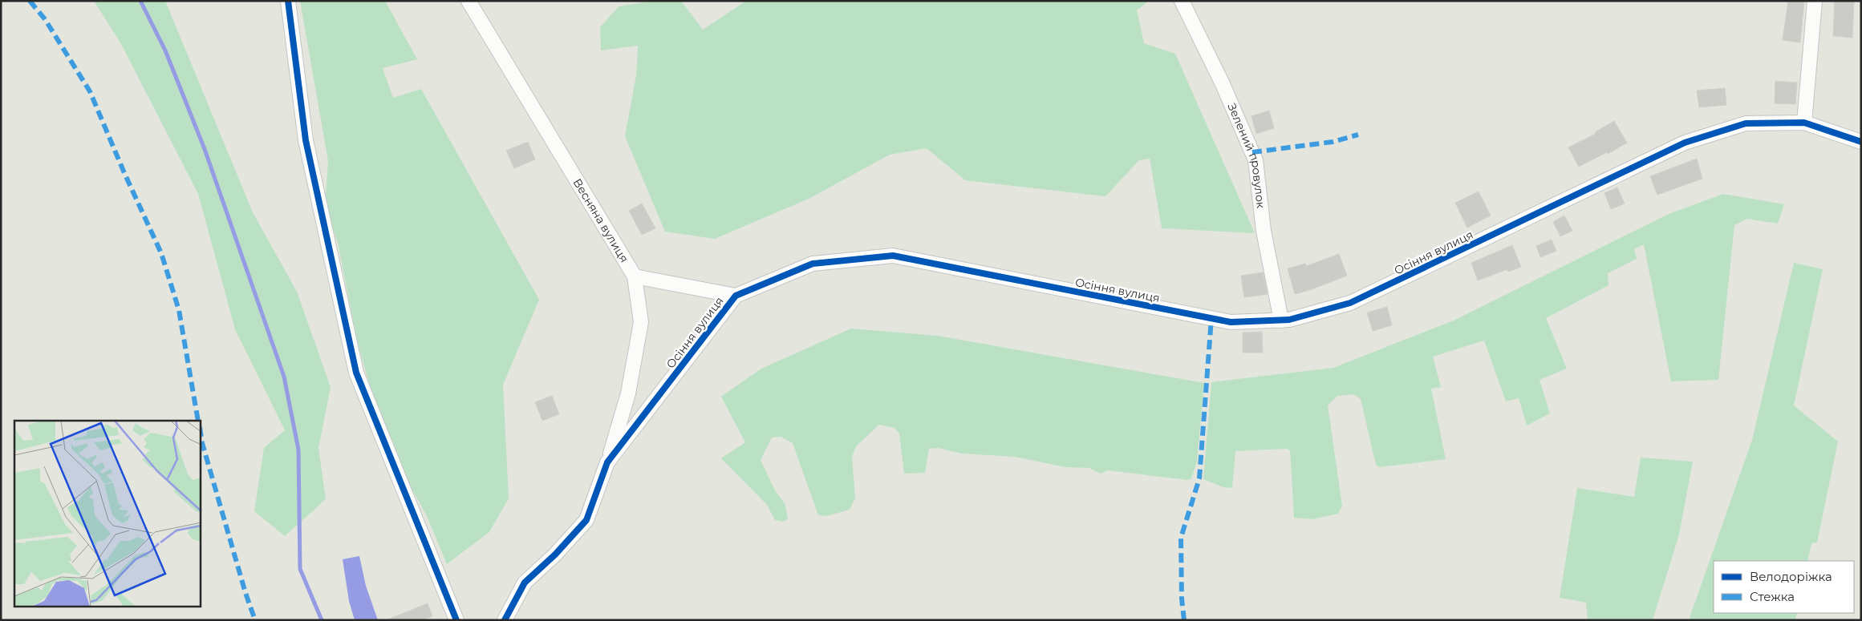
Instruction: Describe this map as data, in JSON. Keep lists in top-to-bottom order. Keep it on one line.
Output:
{"streets":{"street":["Зелений провулок","Весняна вулиця","Осіння вулиця"]},"crossings":[["Зелений провулок","Осіння вулиця"],["Весняна вулиця","Осіння вулиця"]],"legend":["Велодоріжка","Стежка"]}
